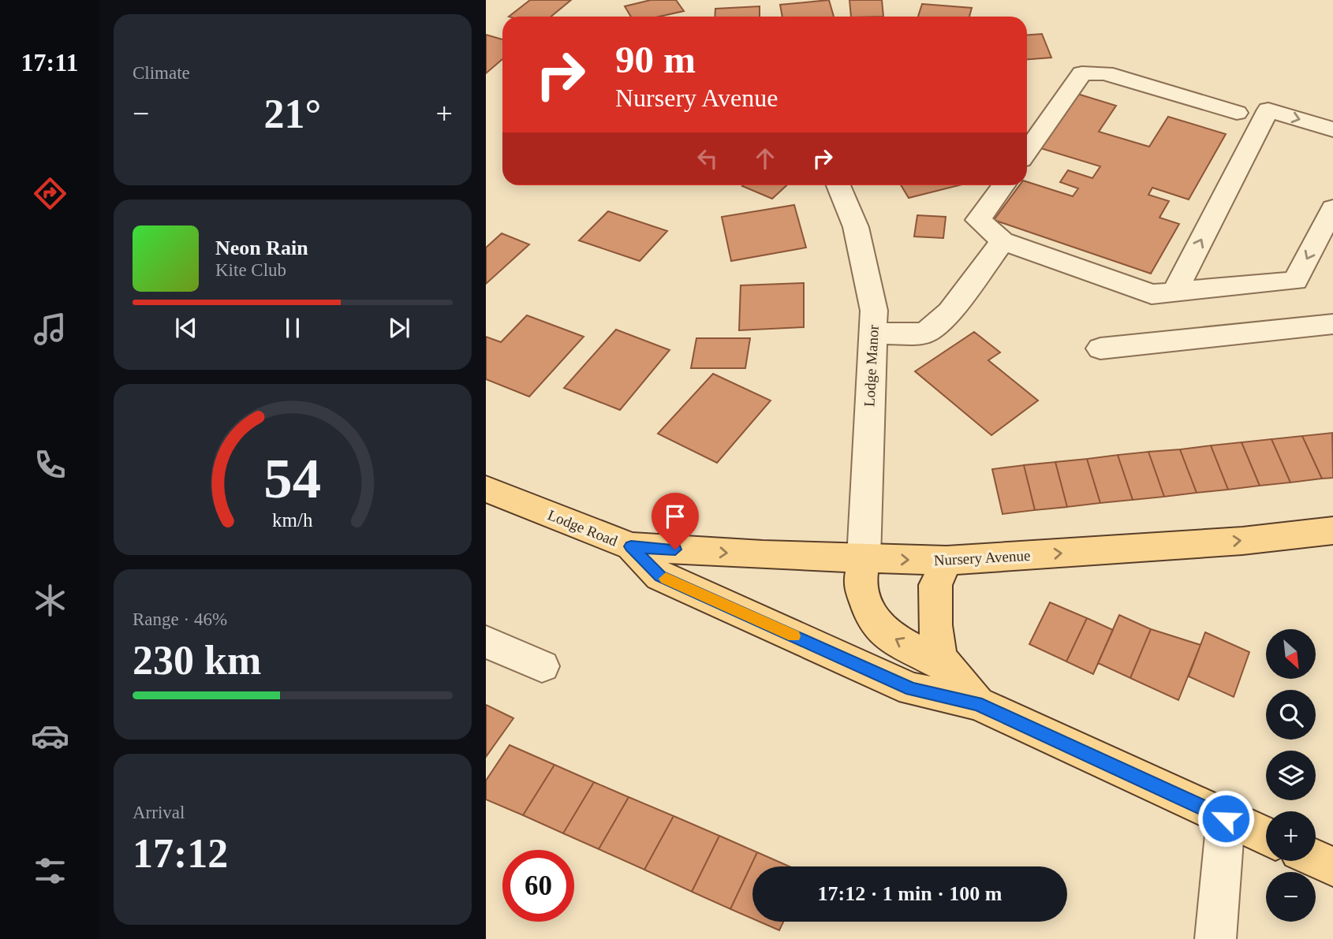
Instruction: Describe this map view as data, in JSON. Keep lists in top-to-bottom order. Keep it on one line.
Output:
{"streets":{"main road":["Lodge Road","Nursery Avenue"],"street":["Lodge Manor"]},"crossings":[["Lodge Manor","Lodge Road"],["Lodge Manor","Nursery Avenue"],["Lodge Road","Nursery Avenue"]],"one_way":["Nursery Avenue"],"north":"bottom right","page":{"tabs":"17:11","tile":["Climate",["Range · 46%","230 km"],["Arrival","17:12"]],"turn":["90 m","Nursery Avenue"],"heat":["−","21°","+"],"song":["Neon Rain","Kite Club"],"map_buttons":["+","−"],"limit":"60","trip":"17:12 · 1 min · 100 m","gauge":["54","km/h"]}}
